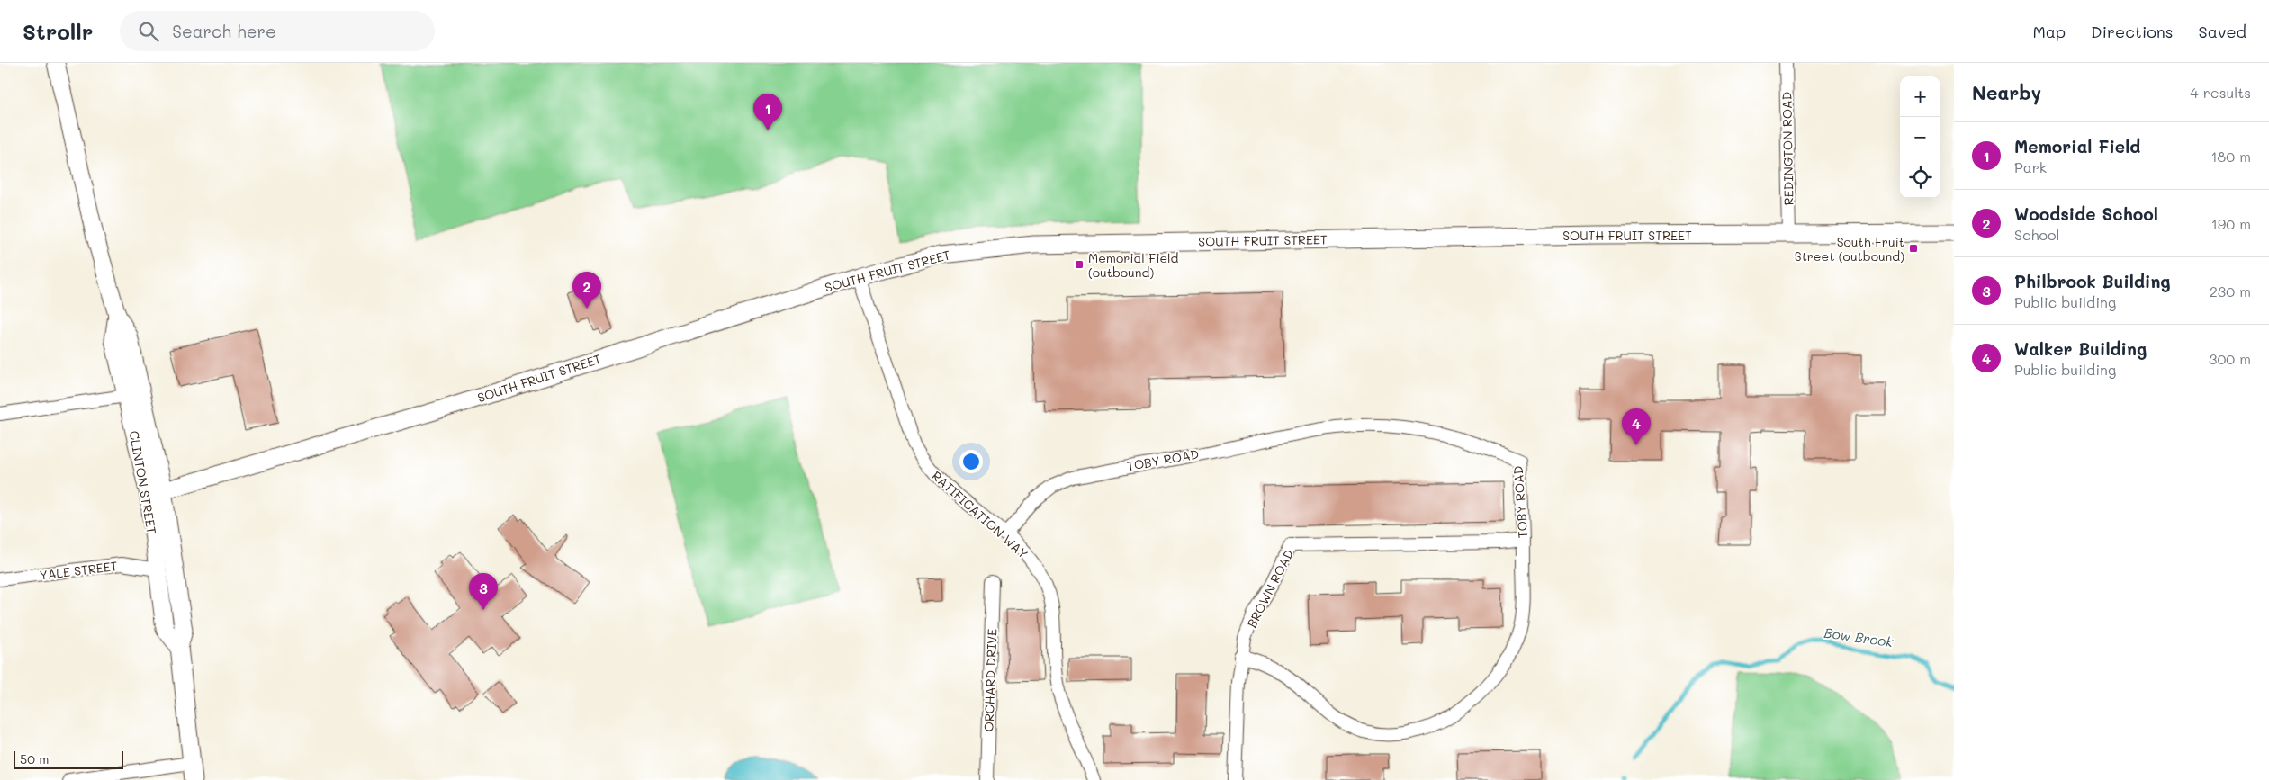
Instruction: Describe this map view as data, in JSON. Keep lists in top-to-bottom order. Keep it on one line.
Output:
{"streets":{"street":["REDINGTON ROAD","SOUTH FRUIT STREET","TOBY ROAD","CLINTON STREET","RATIFICATION WAY","YALE STREET","BROWN ROAD","ORCHARD DRIVE"]},"crossings":[["REDINGTON ROAD","SOUTH FRUIT STREET"],["SOUTH FRUIT STREET","CLINTON STREET"],["SOUTH FRUIT STREET","RATIFICATION WAY"],["TOBY ROAD","RATIFICATION WAY"],["TOBY ROAD","BROWN ROAD"],["CLINTON STREET","YALE STREET"]],"water":["Bow Brook"],"places":{"transit":["South Fruit Street (outbound)","Memorial Field (outbound)"]},"scale_bar":"50 m","page":{"header":"Strollr","search":"Search here","nav":["Map","Directions","Saved"],"heading":["Nearby","4 results"],"map_buttons":["+","−"],"pins":["1","2","4","3"],"list":[{"mark":"1","name":"Memorial Field","note":"Park","value":"180 m"},{"mark":"2","name":"Woodside School","note":"School","value":"190 m"},{"mark":"3","name":"Philbrook Building","note":"Public building","value":"230 m"},{"mark":"4","name":"Walker Building","note":"Public building","value":"300 m"}],"scale":"50 m"}}
